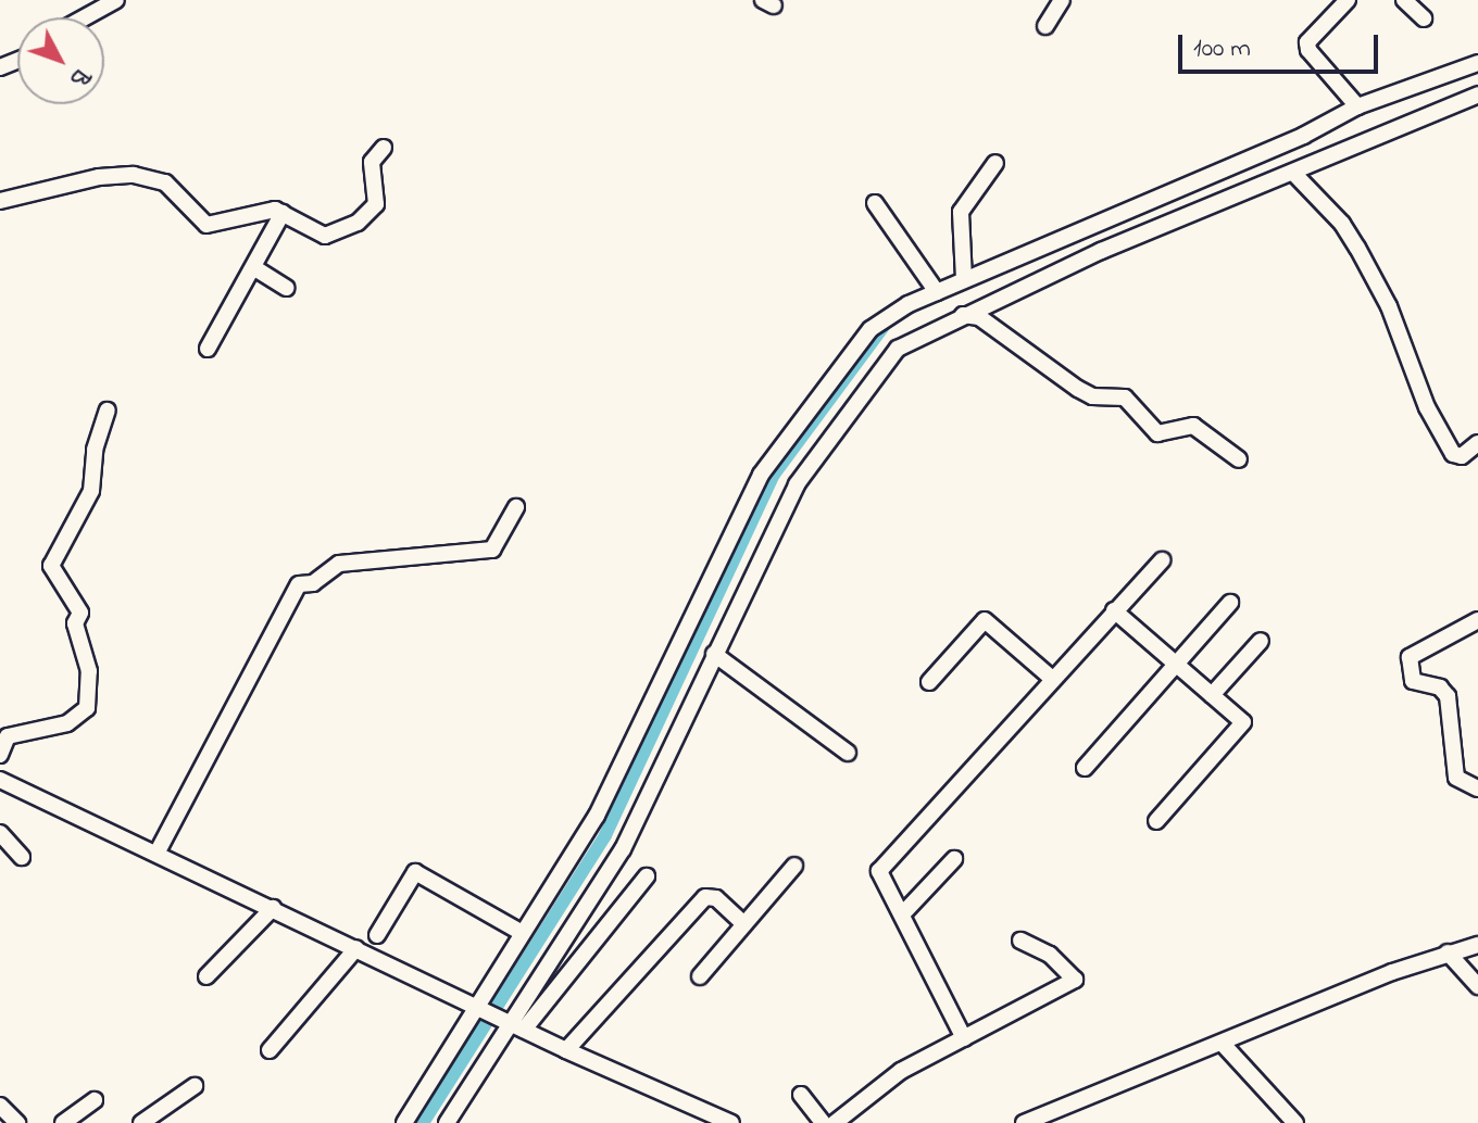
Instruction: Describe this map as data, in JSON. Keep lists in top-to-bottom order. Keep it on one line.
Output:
{"scale_bar":"100 m","north":"bottom right"}
